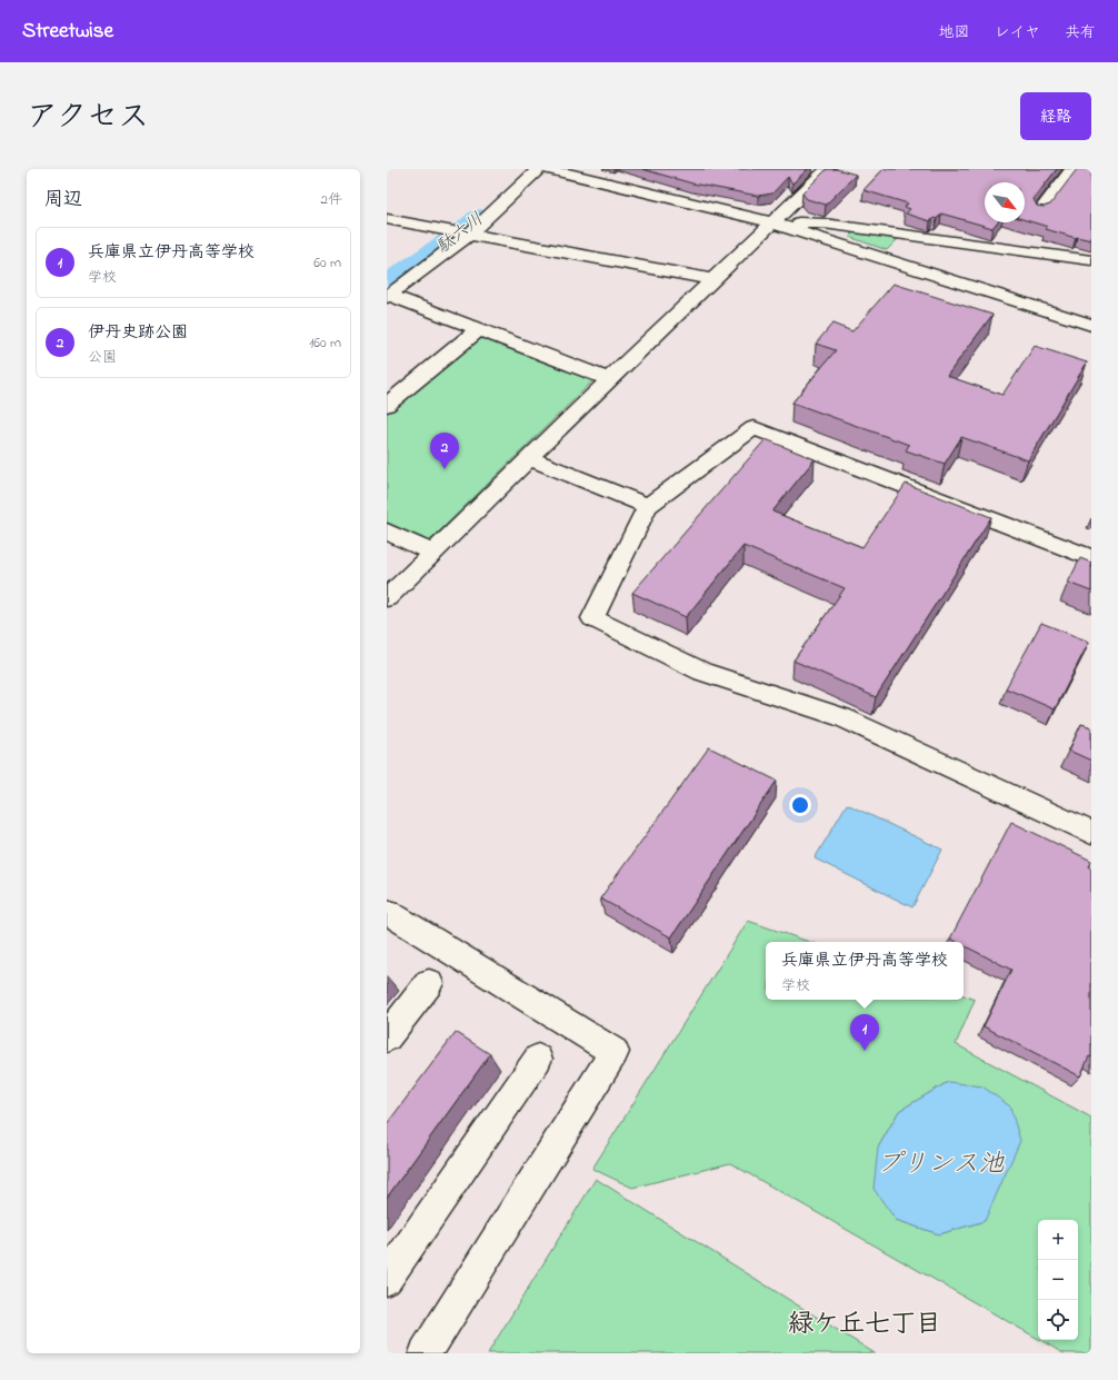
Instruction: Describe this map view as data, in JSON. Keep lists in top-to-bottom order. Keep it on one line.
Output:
{"districts":["緑ケ丘七丁目"],"water":["駄六川","プリンス池"],"north":"bottom right","page":{"header":"Streetwise","nav":["地図","レイヤ","共有"],"title":"アクセス","buttons":"経路","heading":["周辺","2件"],"list":[{"mark":"1","name":"兵庫県立伊丹高等学校","note":"学校","value":"60 m"},{"mark":"2","name":"伊丹史跡公園","note":"公園","value":"160 m"}],"pins":["2","1"],"popup":["兵庫県立伊丹高等学校","学校"],"map_buttons":["+","−"]}}
